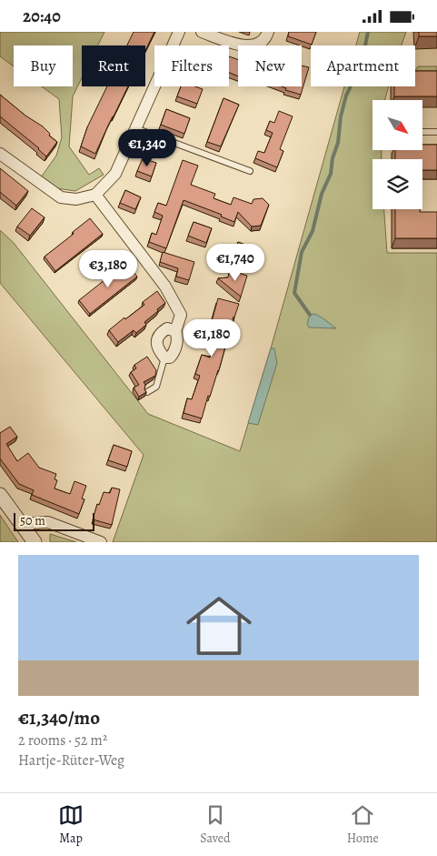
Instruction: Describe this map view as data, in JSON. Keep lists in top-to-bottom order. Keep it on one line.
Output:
{"scale_bar":"50 m","north":"bottom right","page":{"status":"20:40","chip":["Buy","Rent","Filters","New","Apartment"],"price":["€1,340","€1,740","€3,180","€1,180"],"scale":"50 m","list":[{"name":"€1,340/mo","note":"2 rooms · 52 m² · Hartje-Rüter-Weg"}],"tabs":["Map","Saved","Home"]}}
